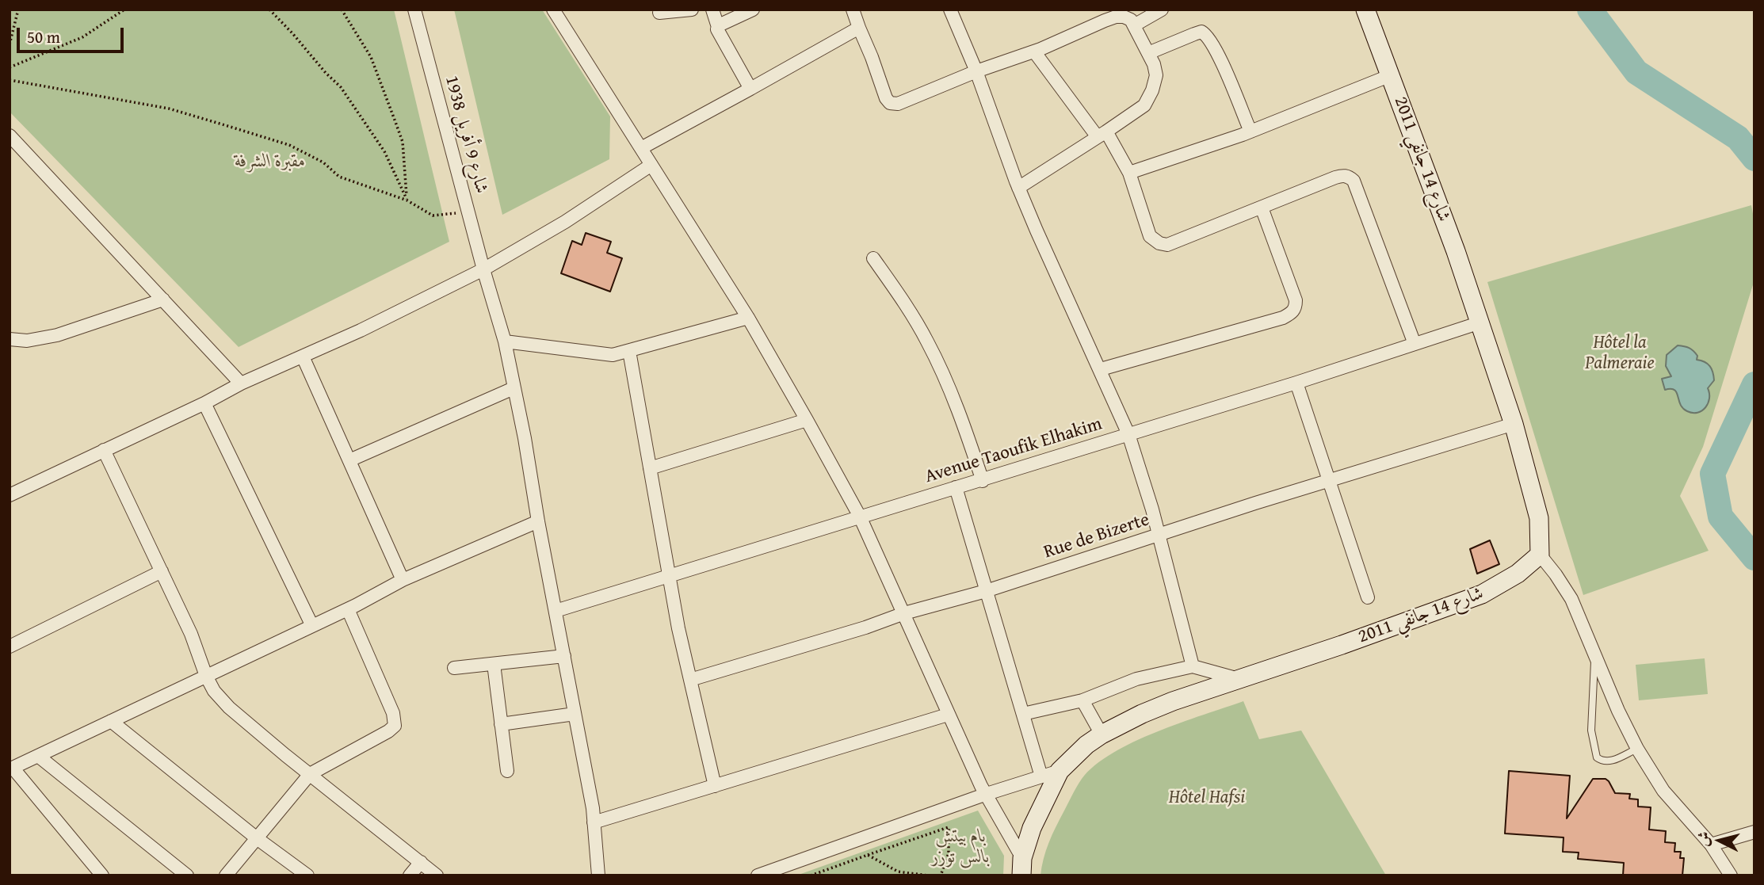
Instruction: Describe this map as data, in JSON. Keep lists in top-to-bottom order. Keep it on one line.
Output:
{"streets":{"main road":["شارع 14 جانفي 2011"],"street":["شارع 9 أفريل 1938","Avenue Taoufik Elhakim","Rue de Bizerte"]},"crossings":[["شارع 9 أفريل 1938","Avenue Taoufik Elhakim"],["شارع 14 جانفي 2011","Avenue Taoufik Elhakim"],["شارع 14 جانفي 2011","Rue de Bizerte"]],"parks":["مقبرة الشرفة","Hôtel la Palmeraie","Hôtel Hafsi","بام بيتش بالس توزر"],"scale_bar":"50 m","north":"left"}
